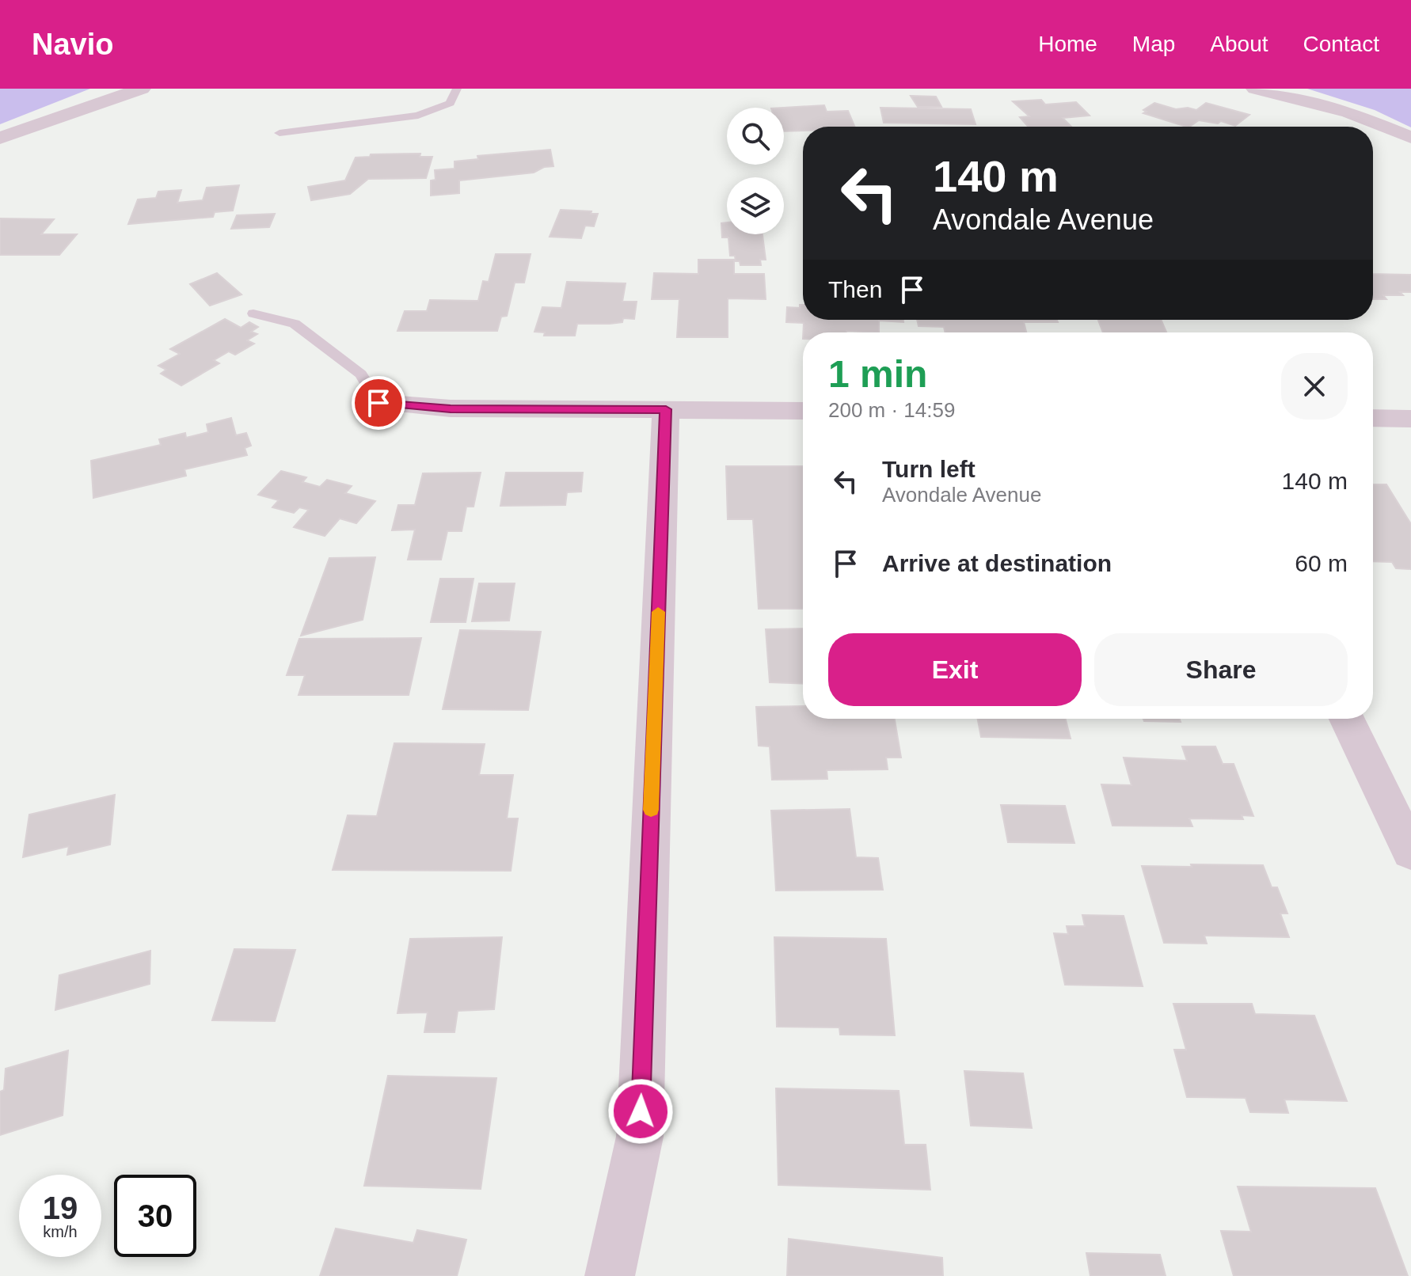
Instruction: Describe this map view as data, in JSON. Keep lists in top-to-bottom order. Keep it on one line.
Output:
{"page":{"header":"Navio","nav":["Home","Map","About","Contact"],"turn":["140 m","Avondale Avenue"],"then":"Then","heading":["1 min","200 m · 14:59"],"list":[{"name":"Turn left","note":"Avondale Avenue","value":"140 m"},{"name":"Arrive at destination","value":"60 m"}],"buttons":["Exit","Share"],"speed":"19 km/h","limit":"30"}}
